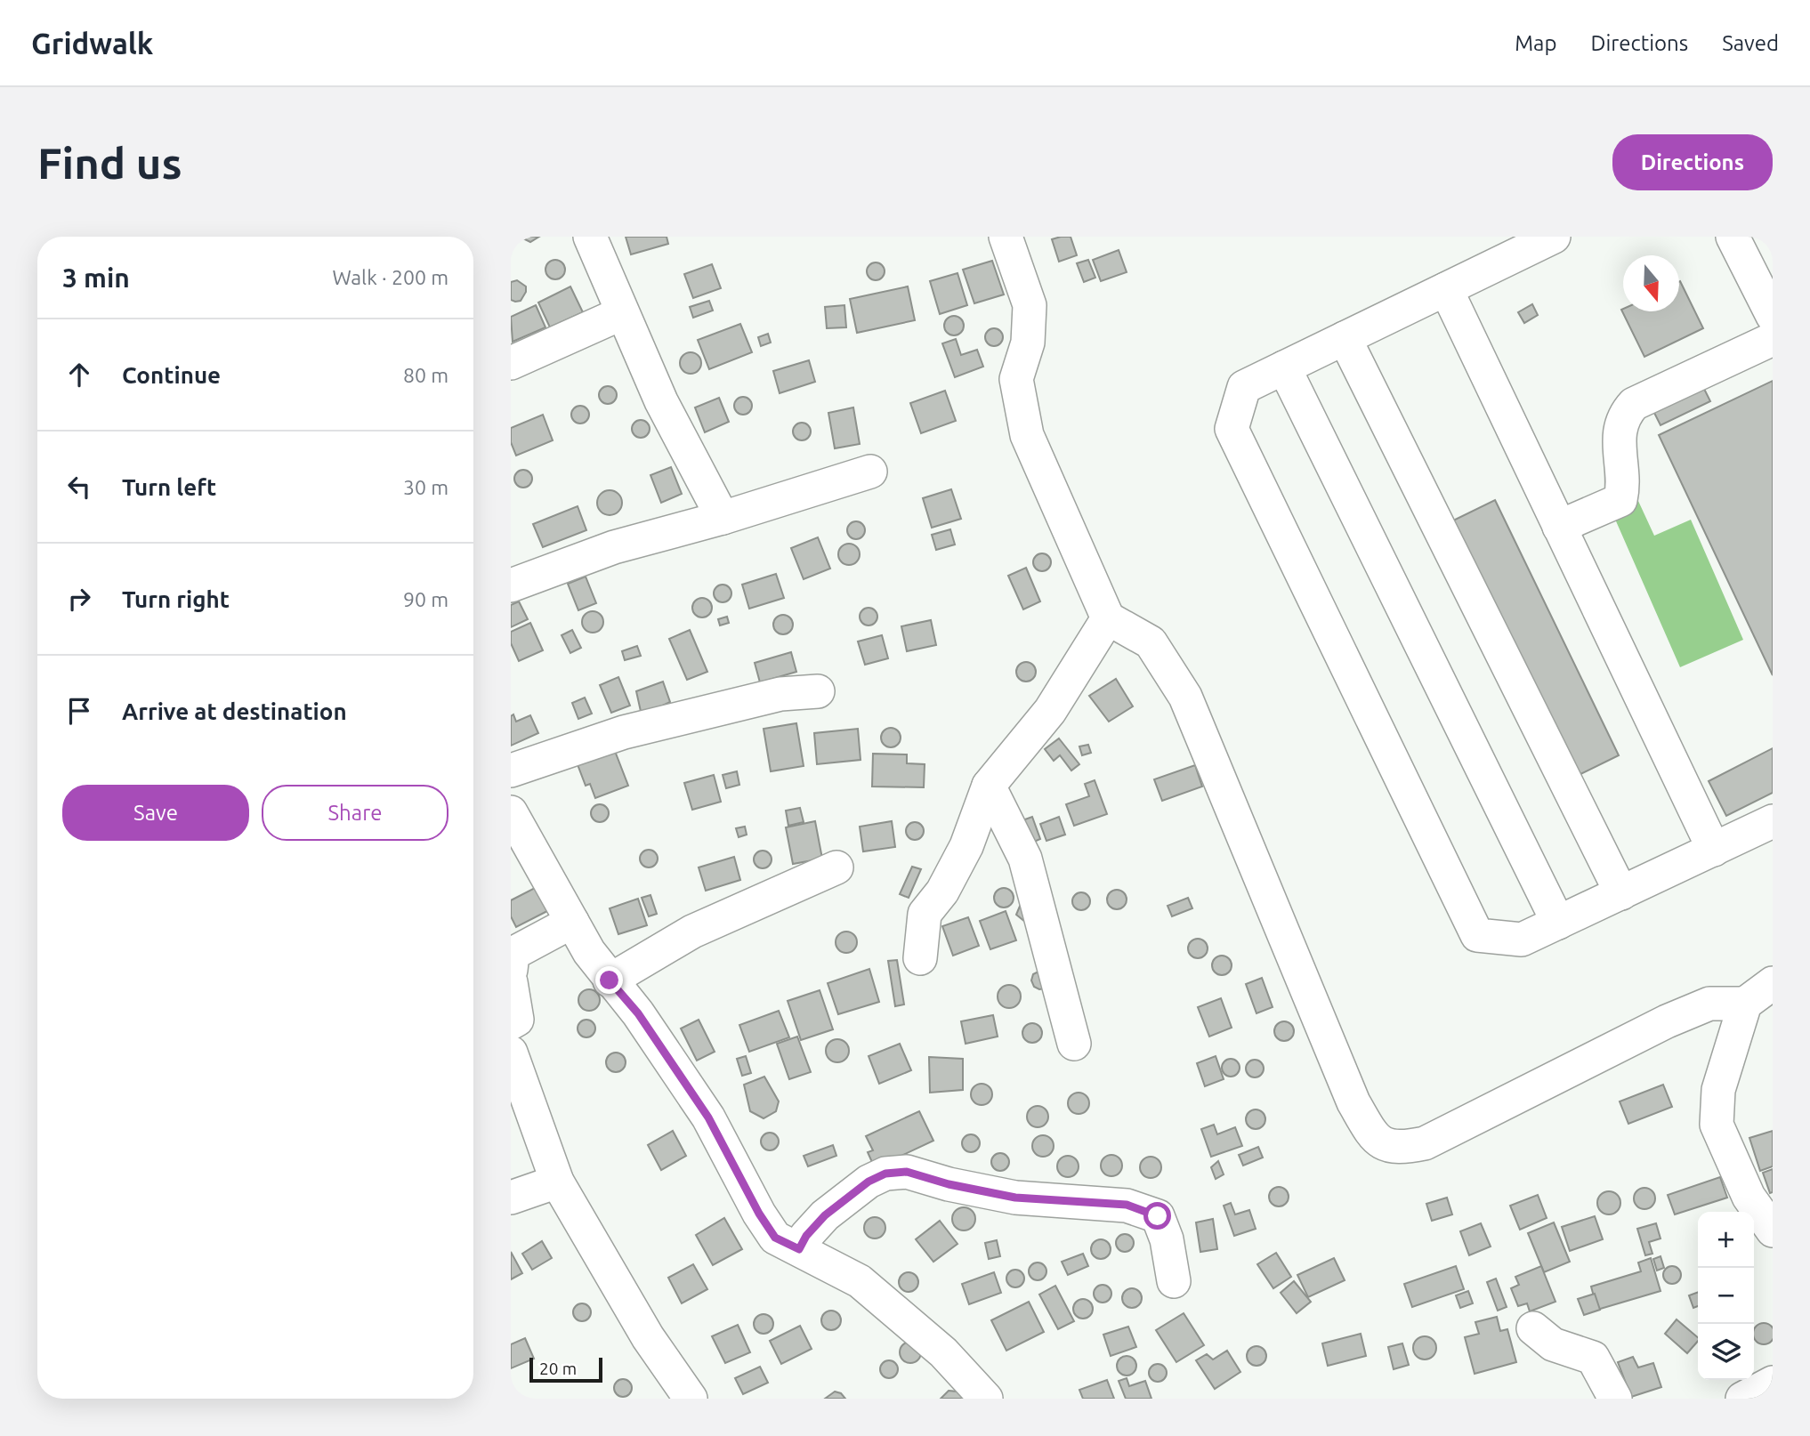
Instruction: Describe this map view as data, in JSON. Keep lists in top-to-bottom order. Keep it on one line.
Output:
{"scale_bar":"20 m","north":"bottom","page":{"header":"Gridwalk","nav":["Map","Directions","Saved"],"buttons":["Directions",["Save","Share"]],"title":"Find us","heading":["3 min","Walk · 200 m"],"list":[["Continue","80 m"],["Turn left","30 m"],["Turn right","90 m"],"Arrive at destination"],"map_buttons":["+","−"],"scale":"20 m"}}
